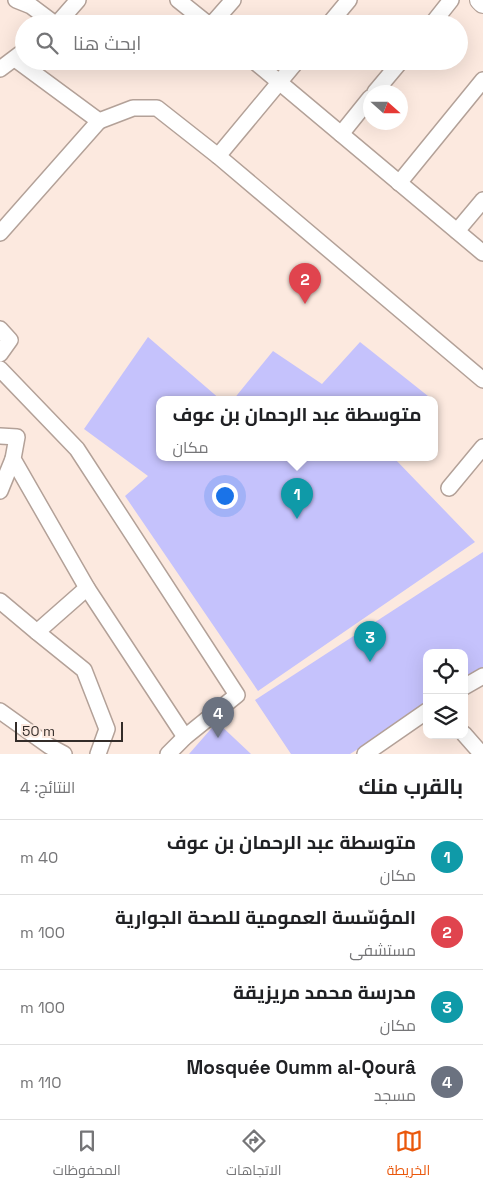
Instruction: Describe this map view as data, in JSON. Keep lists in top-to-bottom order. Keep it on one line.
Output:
{"scale_bar":"50 m","north":"right","page":{"search":"ابحث هنا","pins":["2","1","3","4"],"popup":["متوسطة عبد الرحمان بن عوف","مكان"],"scale":"50 m","heading":["بالقرب منك","النتائج: 4"],"list":[{"mark":"1","name":"متوسطة عبد الرحمان بن عوف","note":"مكان","value":"40 m"},{"mark":"2","name":"المؤسّسة العمومية للصحة الجوارية","note":"مستشفى","value":"100 m"},{"mark":"3","name":"مدرسة محمد مريزيقة","note":"مكان","value":"100 m"},{"mark":"4","name":"Mosquée Oumm al-Qourâ","note":"مسجد","value":"110 m"}],"nav":["الخريطة","الاتجاهات","المحفوظات"]}}
